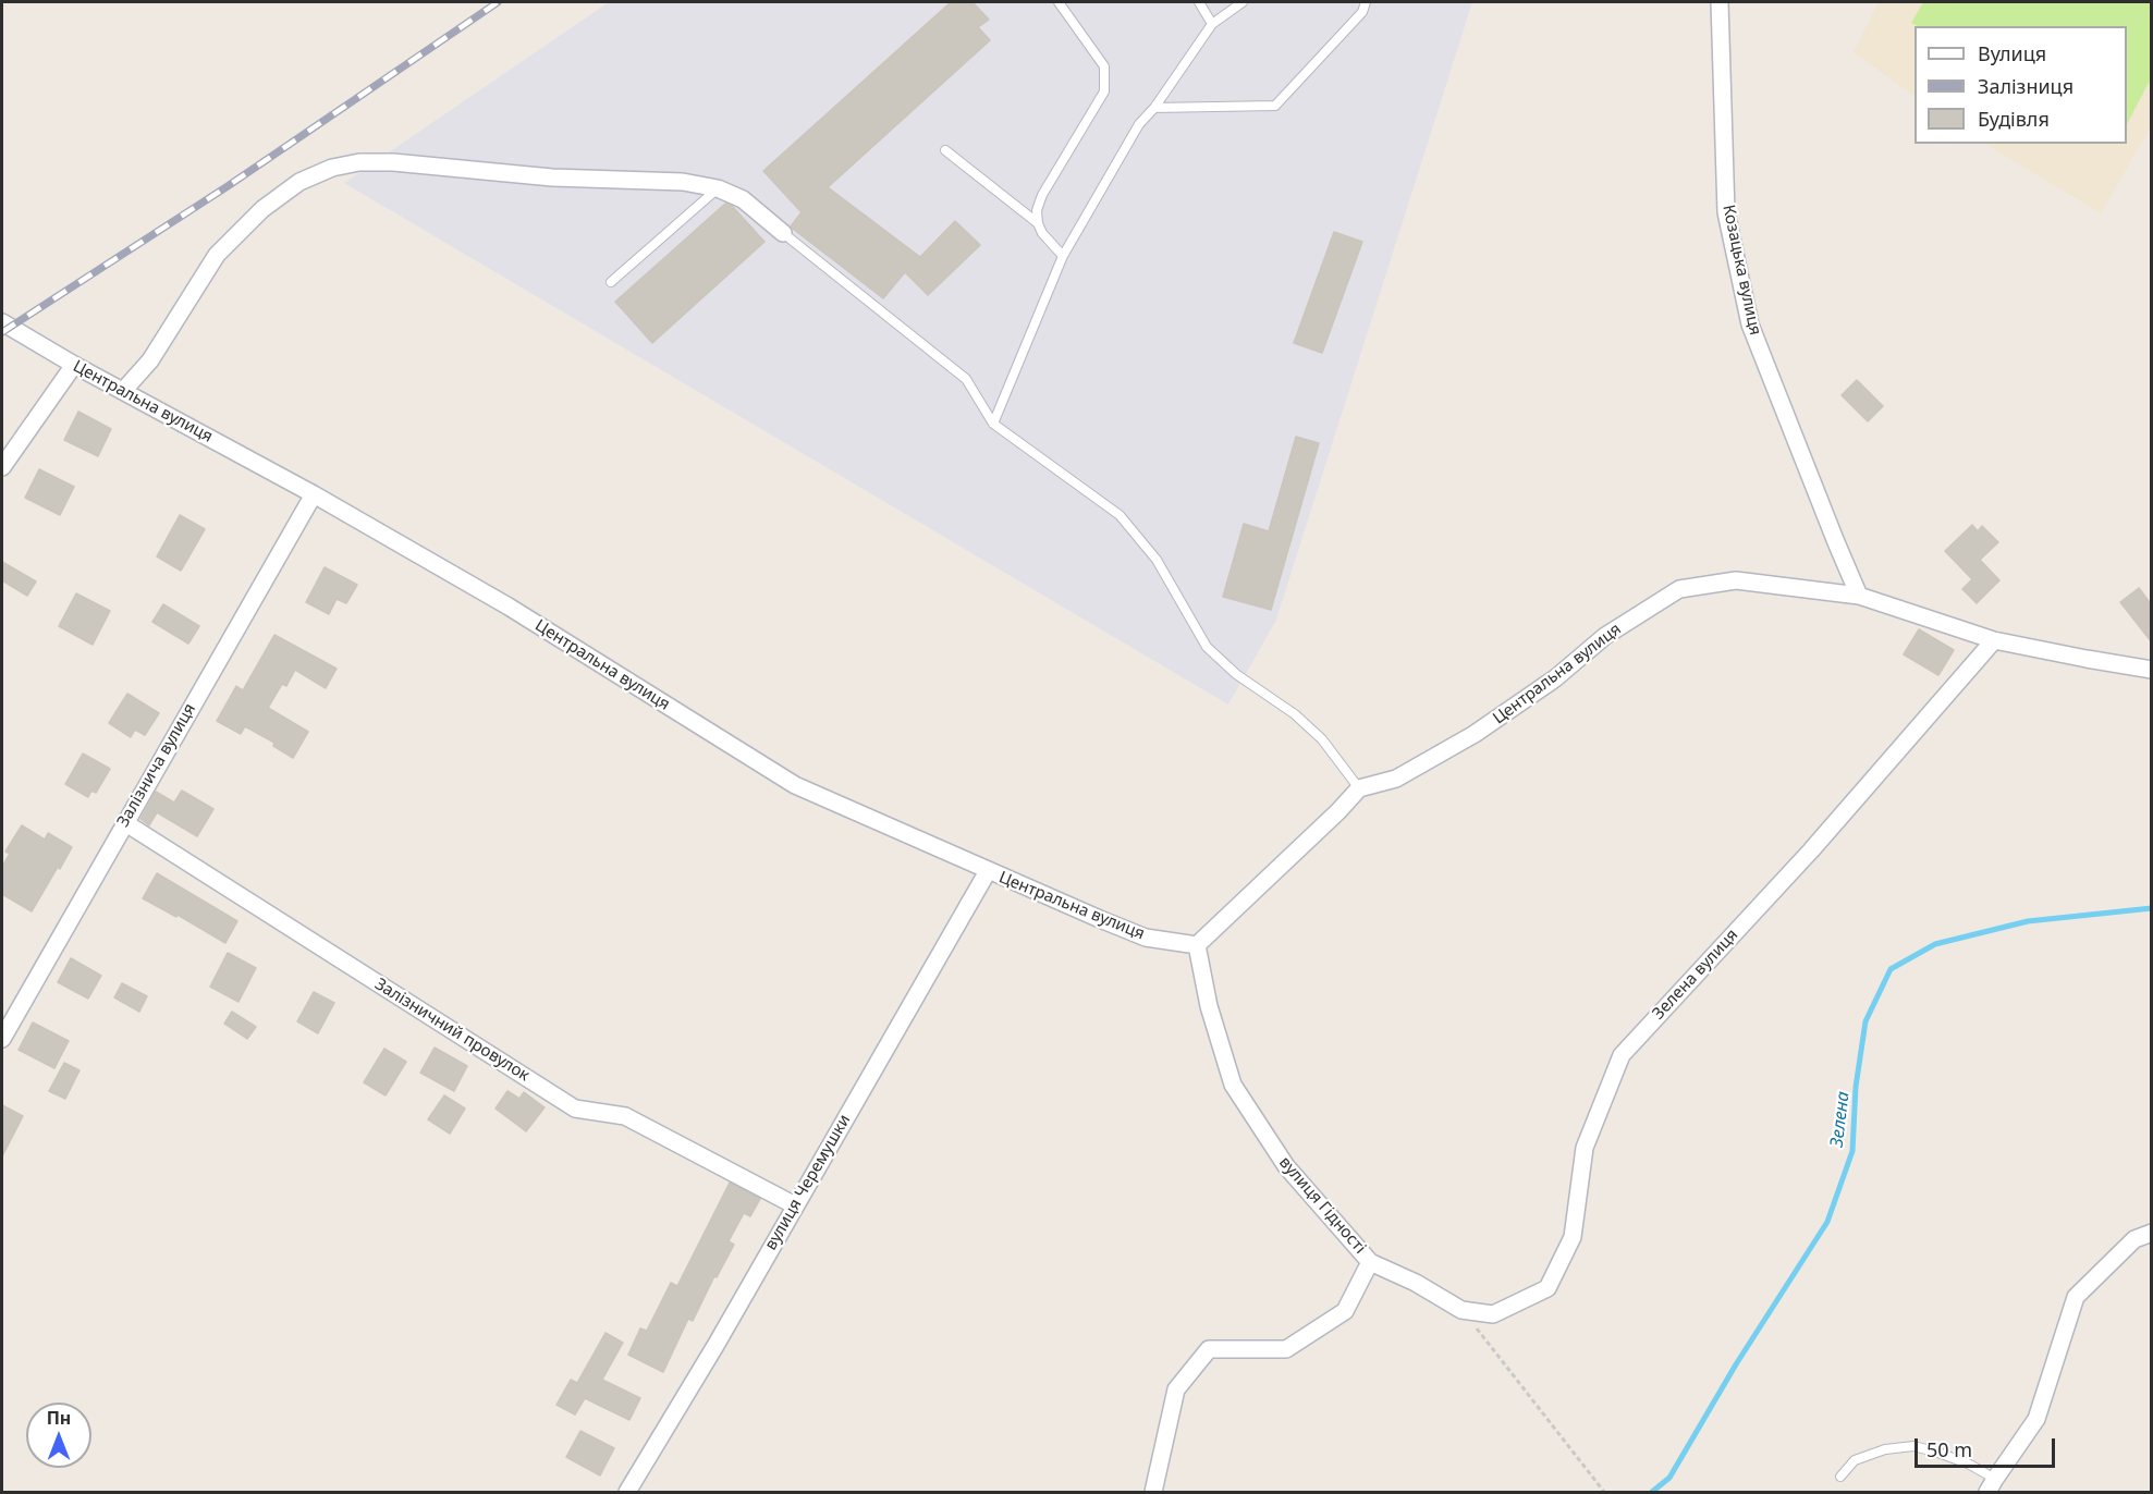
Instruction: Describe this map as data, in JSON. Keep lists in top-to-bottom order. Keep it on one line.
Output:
{"streets":{"street":["Козацька вулиця","Центральна вулиця","Залізнича вулиця","Зелена вулиця","Залізничний провулок","вулиця Черемушки","вулиця Гідності"]},"crossings":[["Козацька вулиця","Центральна вулиця"],["Центральна вулиця","Залізнича вулиця"],["Центральна вулиця","Зелена вулиця"],["Центральна вулиця","вулиця Черемушки"],["Центральна вулиця","вулиця Гідності"],["Залізнича вулиця","Залізничний провулок"],["Зелена вулиця","вулиця Гідності"],["Залізничний провулок","вулиця Черемушки"]],"water":["Зелена"],"legend":["Вулиця","Залізниця","Будівля"],"scale_bar":"50 m","north":"top"}
